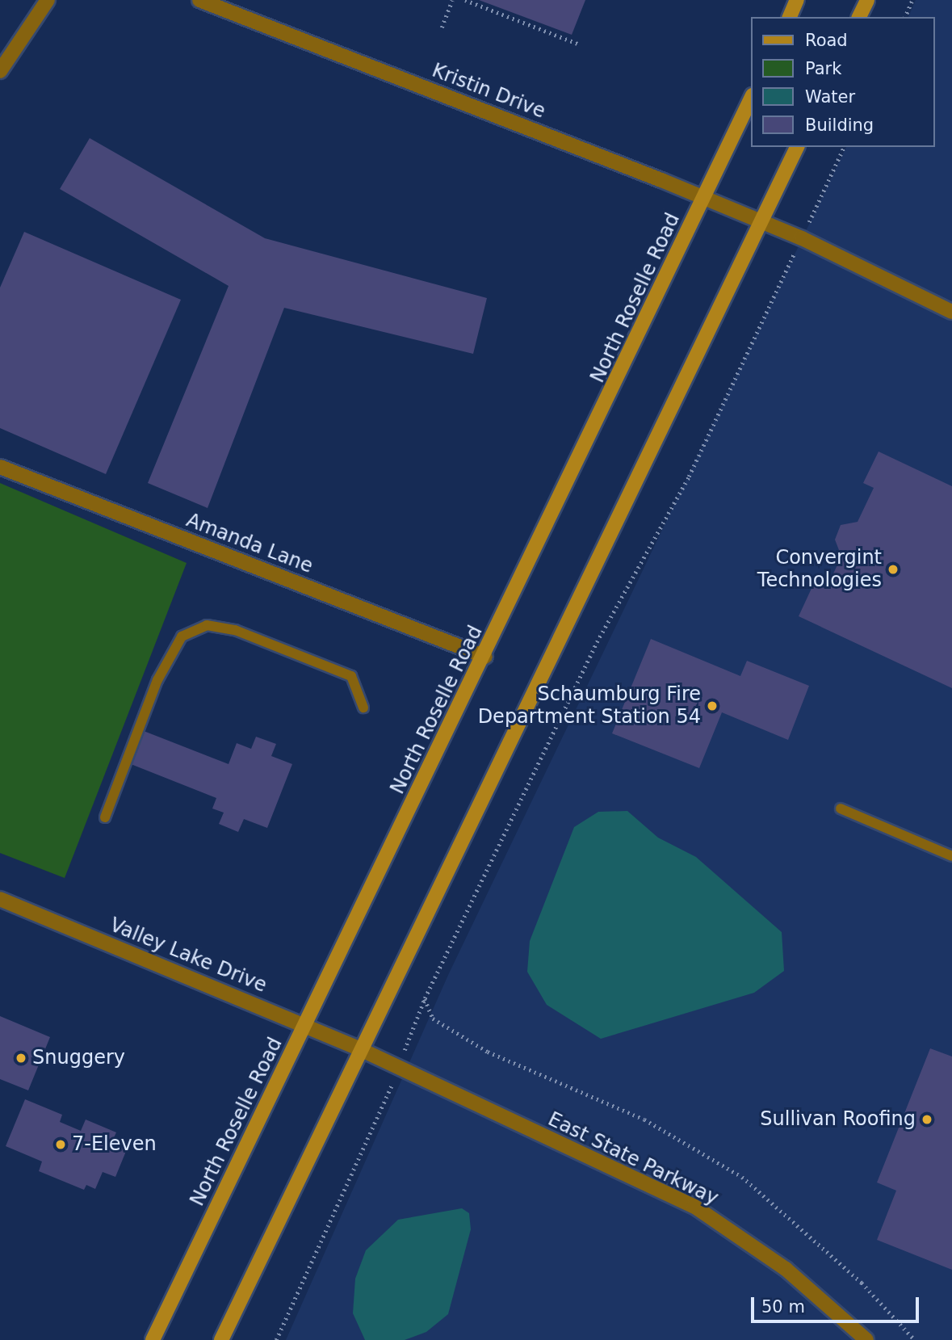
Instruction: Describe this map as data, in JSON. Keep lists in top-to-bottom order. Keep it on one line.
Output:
{"streets":{"main road":["North Roselle Road"],"street":["Kristin Drive","Amanda Lane","Valley Lake Drive","East State Parkway"]},"crossings":[["Kristin Drive","North Roselle Road"],["North Roselle Road","Amanda Lane"],["North Roselle Road","Valley Lake Drive"],["Valley Lake Drive","East State Parkway"]],"places":["Convergint Technologies","Schaumburg Fire Department Station 54","Snuggery","Sullivan Roofing","7-Eleven"],"legend":["Road","Park","Water","Building"],"scale_bar":"50 m"}
